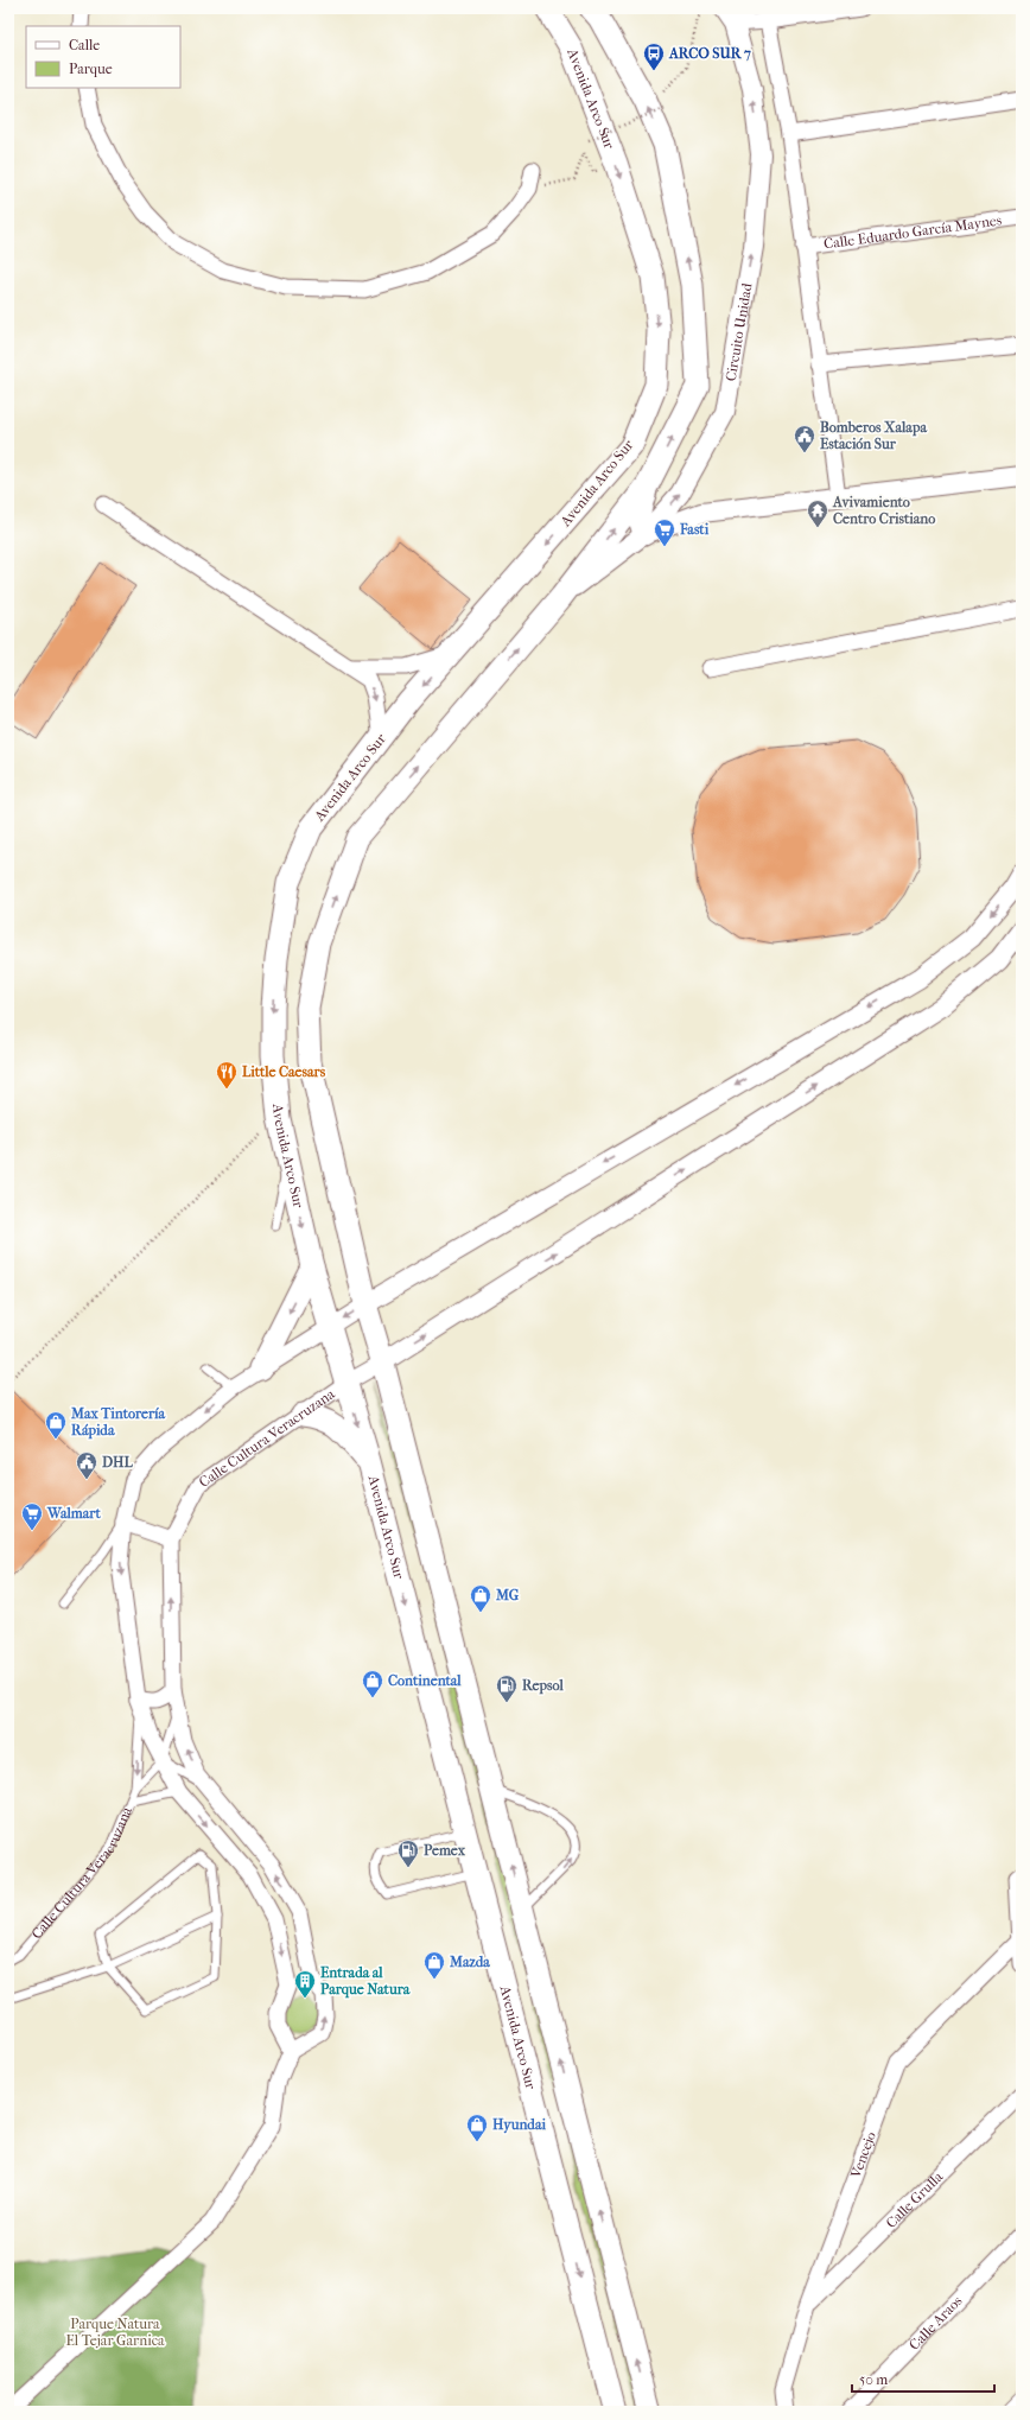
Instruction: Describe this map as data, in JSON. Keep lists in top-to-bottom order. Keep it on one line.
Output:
{"streets":{"main road":["Avenida Arco Sur"],"street":["Calle Eduardo García Maynes","Circuito Unidad","Calle Cultura Veracruzana","Vencejo","Calle Grulla","Calle Araos"]},"crossings":[["Avenida Arco Sur","Calle Cultura Veracruzana"],["Vencejo","Calle Grulla"]],"parks":["Parque Natura El Tejar Garnica"],"places":{"bus stop":["ARCO SUR 7"],"public building":["Bomberos Xalapa Estación Sur","DHL"],"temple":["Avivamiento Centro Cristiano"],"supermarket":["Fasti","Walmart"],"restaurant":["Little Caesars"],"shop":["Max Tintorería Rápida","MG","Continental","Mazda","Hyundai"],"fuel station":["Repsol","Pemex"],"building":["Entrada al Parque Natura"]},"legend":["Calle","Parque"],"scale_bar":"50 m"}
